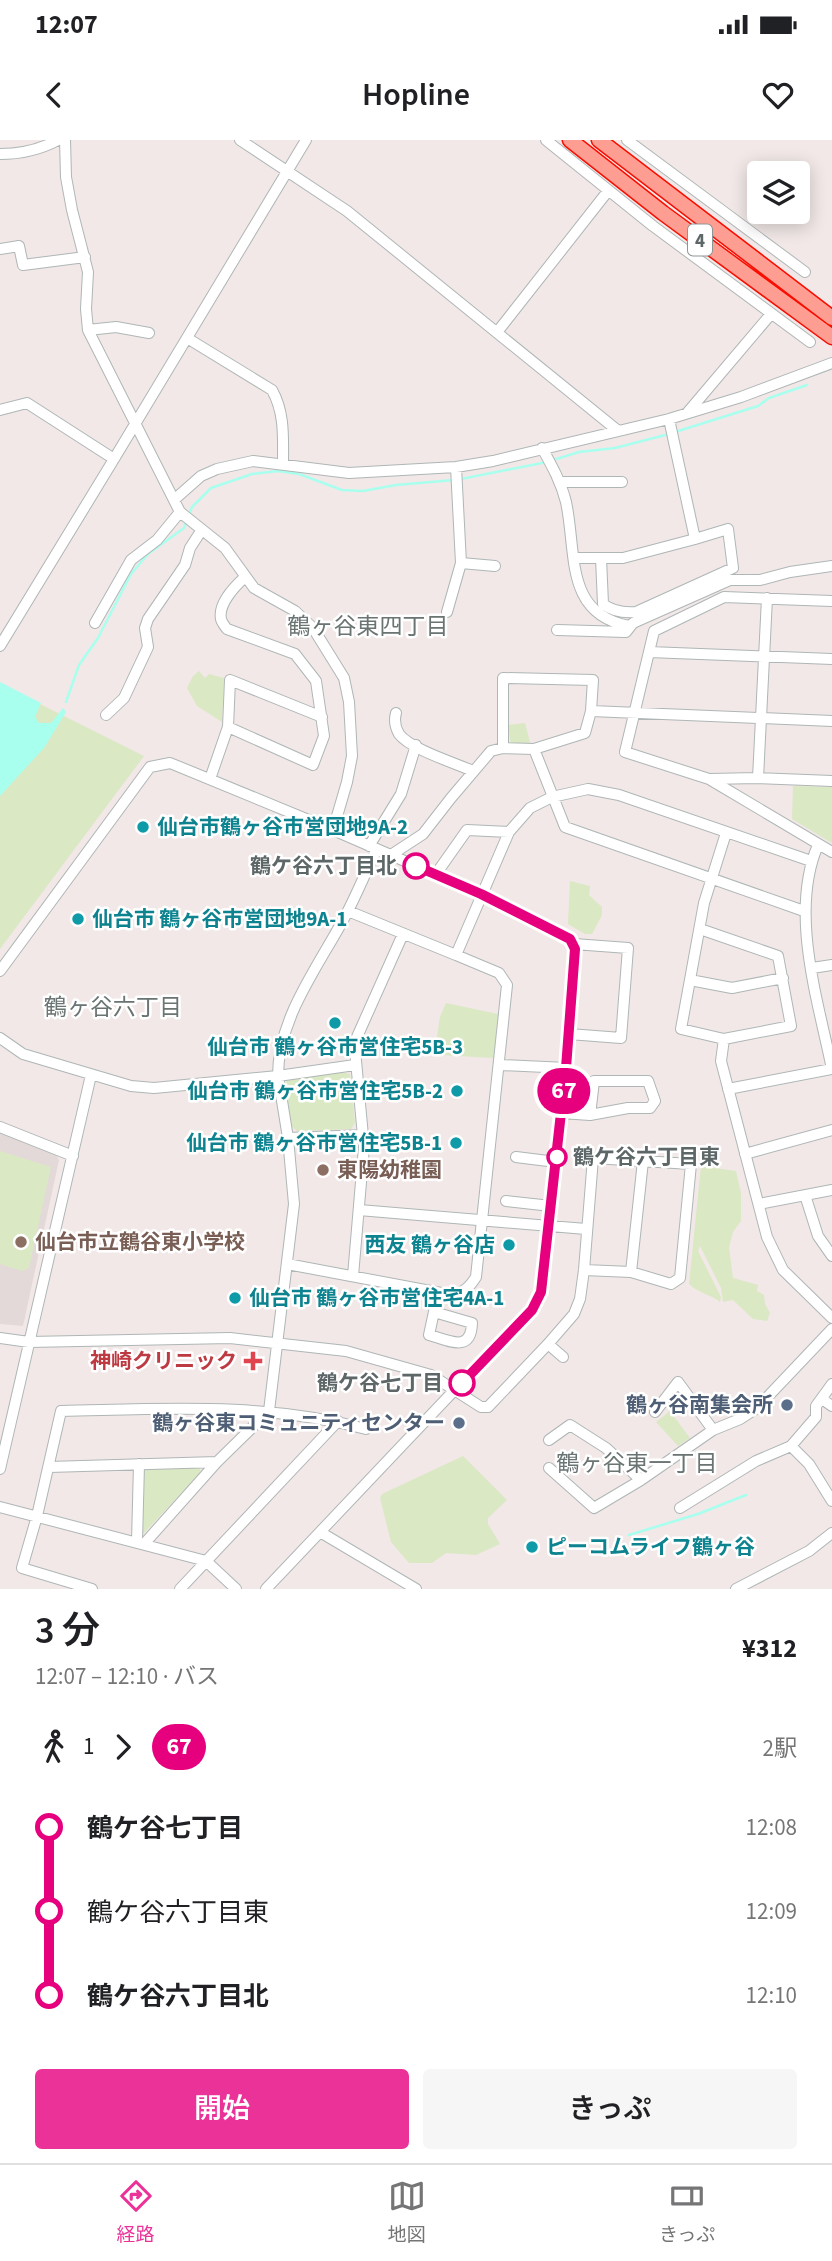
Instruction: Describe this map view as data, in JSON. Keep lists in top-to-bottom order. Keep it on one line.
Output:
{"streets":{"highway":["4"]},"districts":["鶴ヶ谷東四丁目","鶴ヶ谷六丁目","鶴ヶ谷東一丁目"],"places":{"other":["仙台市鶴ヶ谷市営団地9A-2","鶴ケ谷六丁目北","仙台市 鶴ヶ谷市営団地9A-1","仙台市 鶴ヶ谷市営住宅5B-3","仙台市 鶴ヶ谷市営住宅5B-2","仙台市 鶴ヶ谷市営住宅5B-1","鶴ケ谷六丁目東","東陽幼稚園","仙台市立鶴谷東小学校","西友 鶴ヶ谷店","仙台市 鶴ヶ谷市営住宅4A-1","鶴ケ谷七丁目","鶴ヶ谷南集会所","鶴ヶ谷東コミュニティセンター","ピーコムライフ鶴ヶ谷"],"health":["神崎クリニック"]},"lines":["bus line 67"],"page":{"status":"12:07","header":"Hopline","on_map":"67","heading":["3 分","12:07 – 12:10 · バス","¥312"],"legs":["1","67","2駅"],"list":[{"name":"鶴ケ谷七丁目","value":"12:08"},{"name":"鶴ケ谷六丁目東","value":"12:09"},{"name":"鶴ケ谷六丁目北","value":"12:10"}],"buttons":["開始","きっぷ"],"tabs":["経路","地図","きっぷ"]}}
